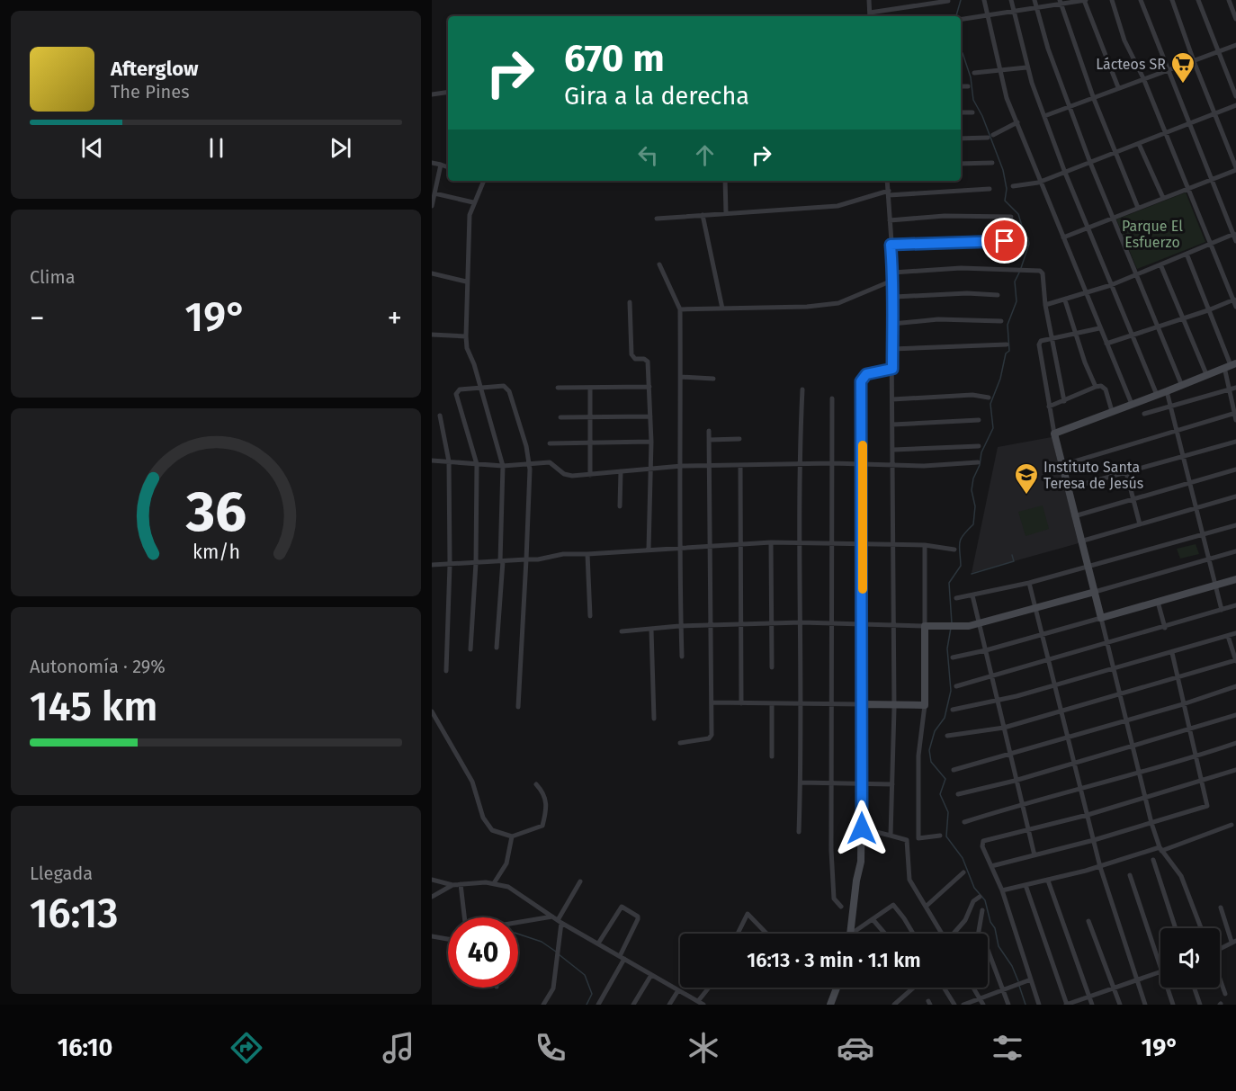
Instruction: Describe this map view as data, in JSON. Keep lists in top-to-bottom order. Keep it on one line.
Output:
{"parks":["Parque El Esfuerzo"],"places":{"supermarket":["Lácteos SR"],"school or university":["Instituto Santa Teresa de Jesús"]},"page":{"turn":["670 m","Gira a la derecha"],"song":["Afterglow","The Pines"],"tile":["Clima",["Autonomía · 29%","145 km"],["Llegada","16:13"]],"heat":["−","19°","+"],"limit":"40","trip":"16:13 · 3 min · 1.1 km","tabs":["16:10","19°"],"gauge":["36","km/h"]}}
